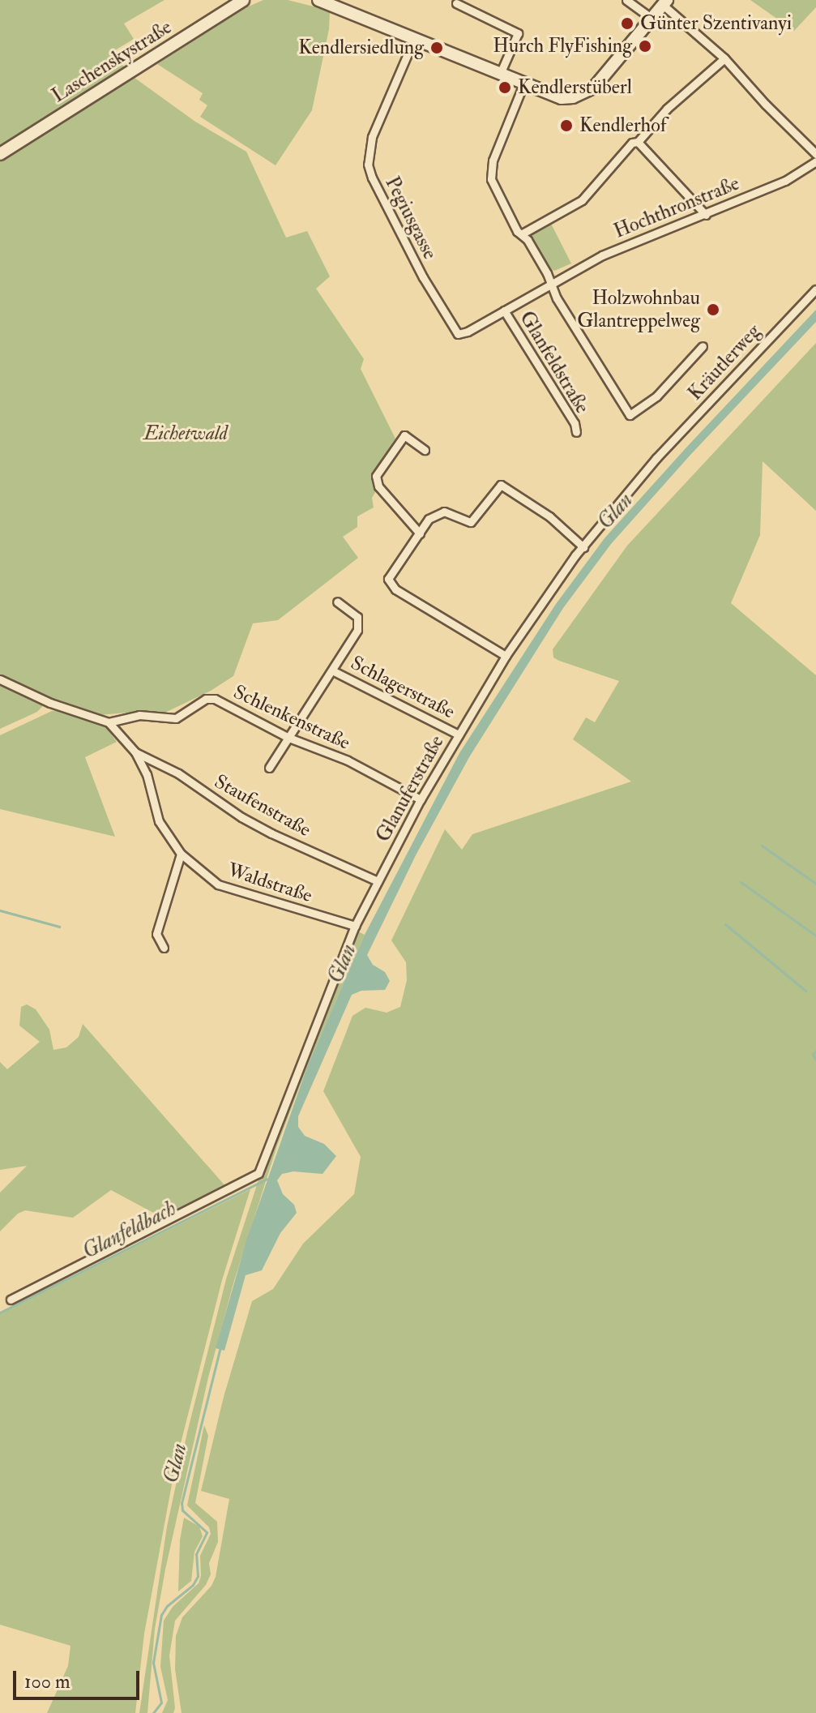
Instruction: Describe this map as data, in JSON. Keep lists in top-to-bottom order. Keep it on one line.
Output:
{"streets":{"street":["Laschenskystraße","Hochthronstraße","Pegiusgasse","Glanfeldstraße","Kräutlerweg","Schlagerstraße","Schlenkenstraße","Glanuferstraße","Staufenstraße","Waldstraße"]},"crossings":[["Hochthronstraße","Glanfeldstraße"],["Pegiusgasse","Glanfeldstraße"],["Kräutlerweg","Glanuferstraße"],["Schlagerstraße","Glanuferstraße"],["Schlenkenstraße","Glanuferstraße"],["Schlenkenstraße","Waldstraße"],["Glanuferstraße","Staufenstraße"],["Glanuferstraße","Waldstraße"],["Staufenstraße","Waldstraße"]],"water":["Glan","Glanfeldbach"],"parks":["Eichetwald"],"places":["Günter Szentivanyi","Hurch FlyFishing","Kendlersiedlung","Kendlerstüberl","Kendlerhof","Holzwohnbau Glantreppelweg"],"scale_bar":"100 m"}
